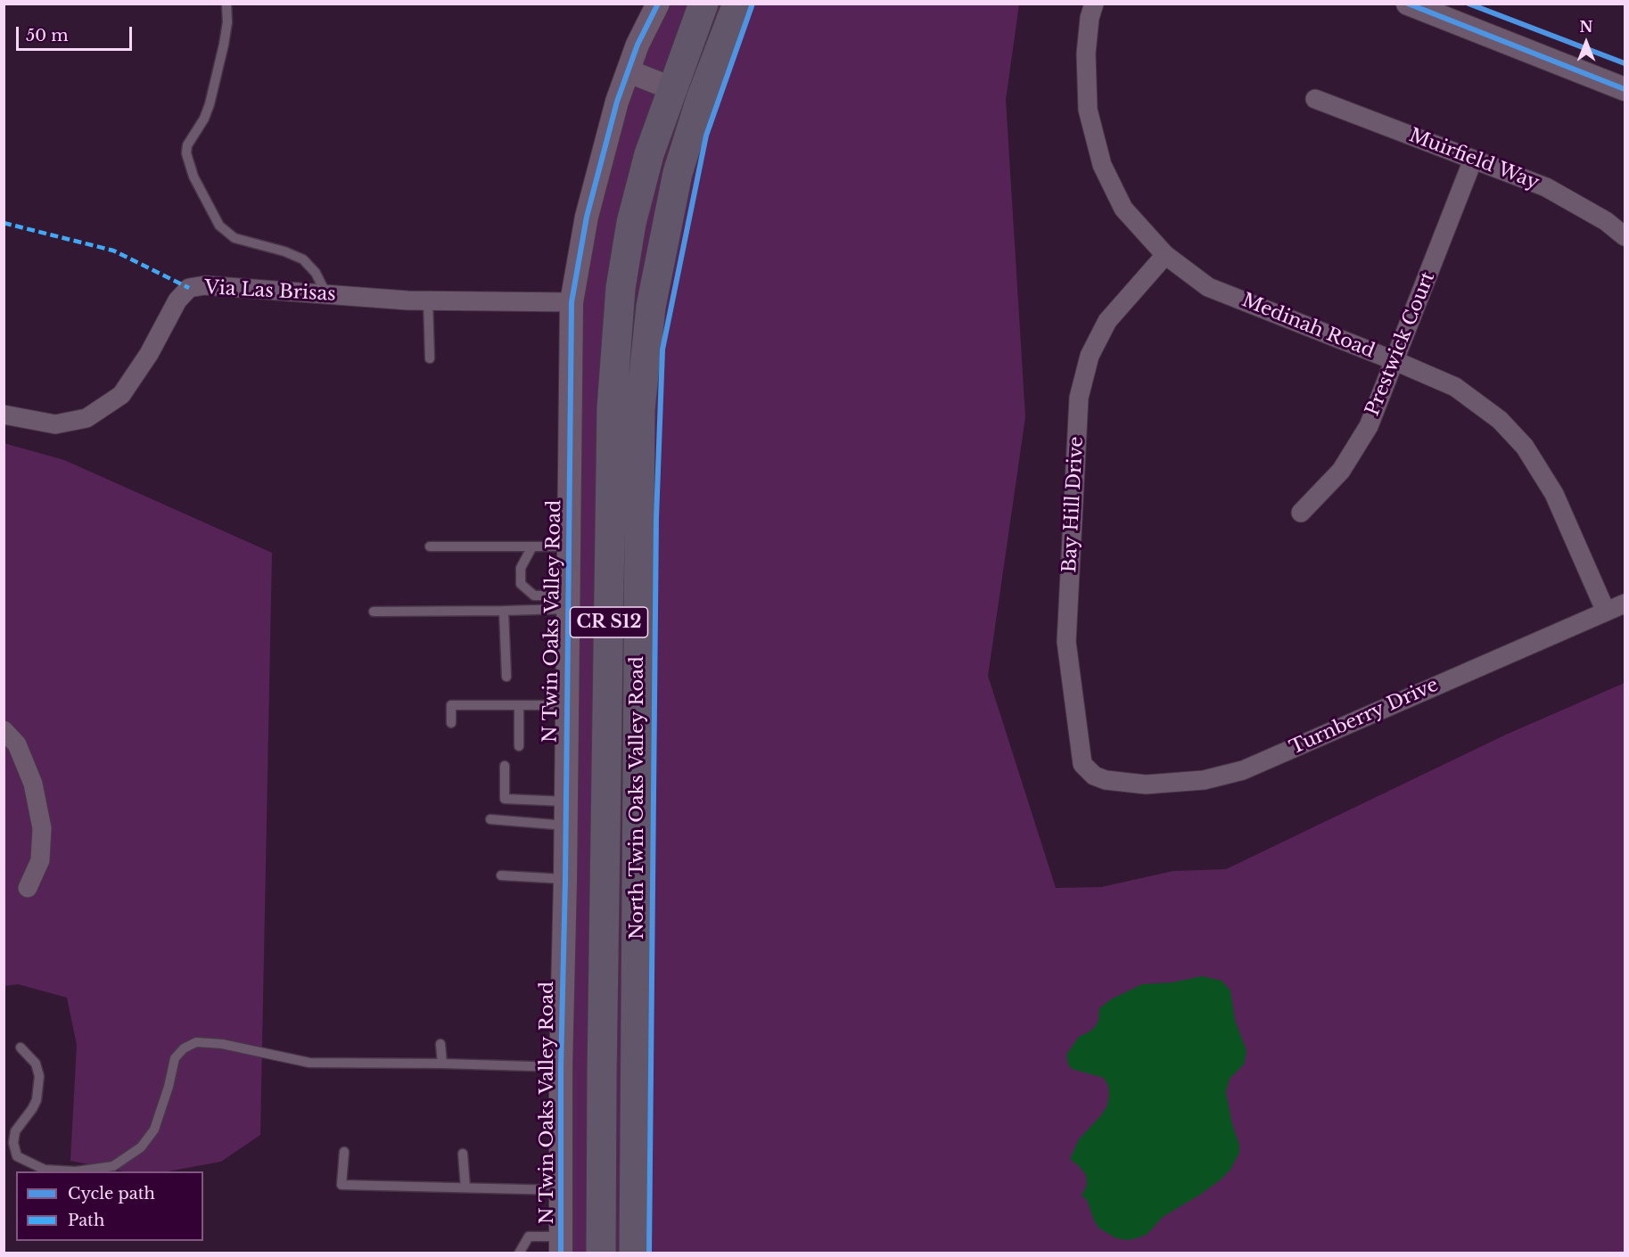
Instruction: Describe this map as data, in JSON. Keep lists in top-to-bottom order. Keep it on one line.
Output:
{"streets":{"main road":["CR S12","North Twin Oaks Valley Road"],"street":["Muirfield Way","Via Las Brisas","Medinah Road","Prestwick Court","Bay Hill Drive","N Twin Oaks Valley Road","Turnberry Drive"]},"crossings":[["Muirfield Way","Prestwick Court"],["Via Las Brisas","N Twin Oaks Valley Road"],["Medinah Road","Prestwick Court"],["Medinah Road","Bay Hill Drive"],["Medinah Road","Turnberry Drive"],["Bay Hill Drive","Turnberry Drive"]],"legend":["Cycle path","Path"],"scale_bar":"50 m","north":"top"}
